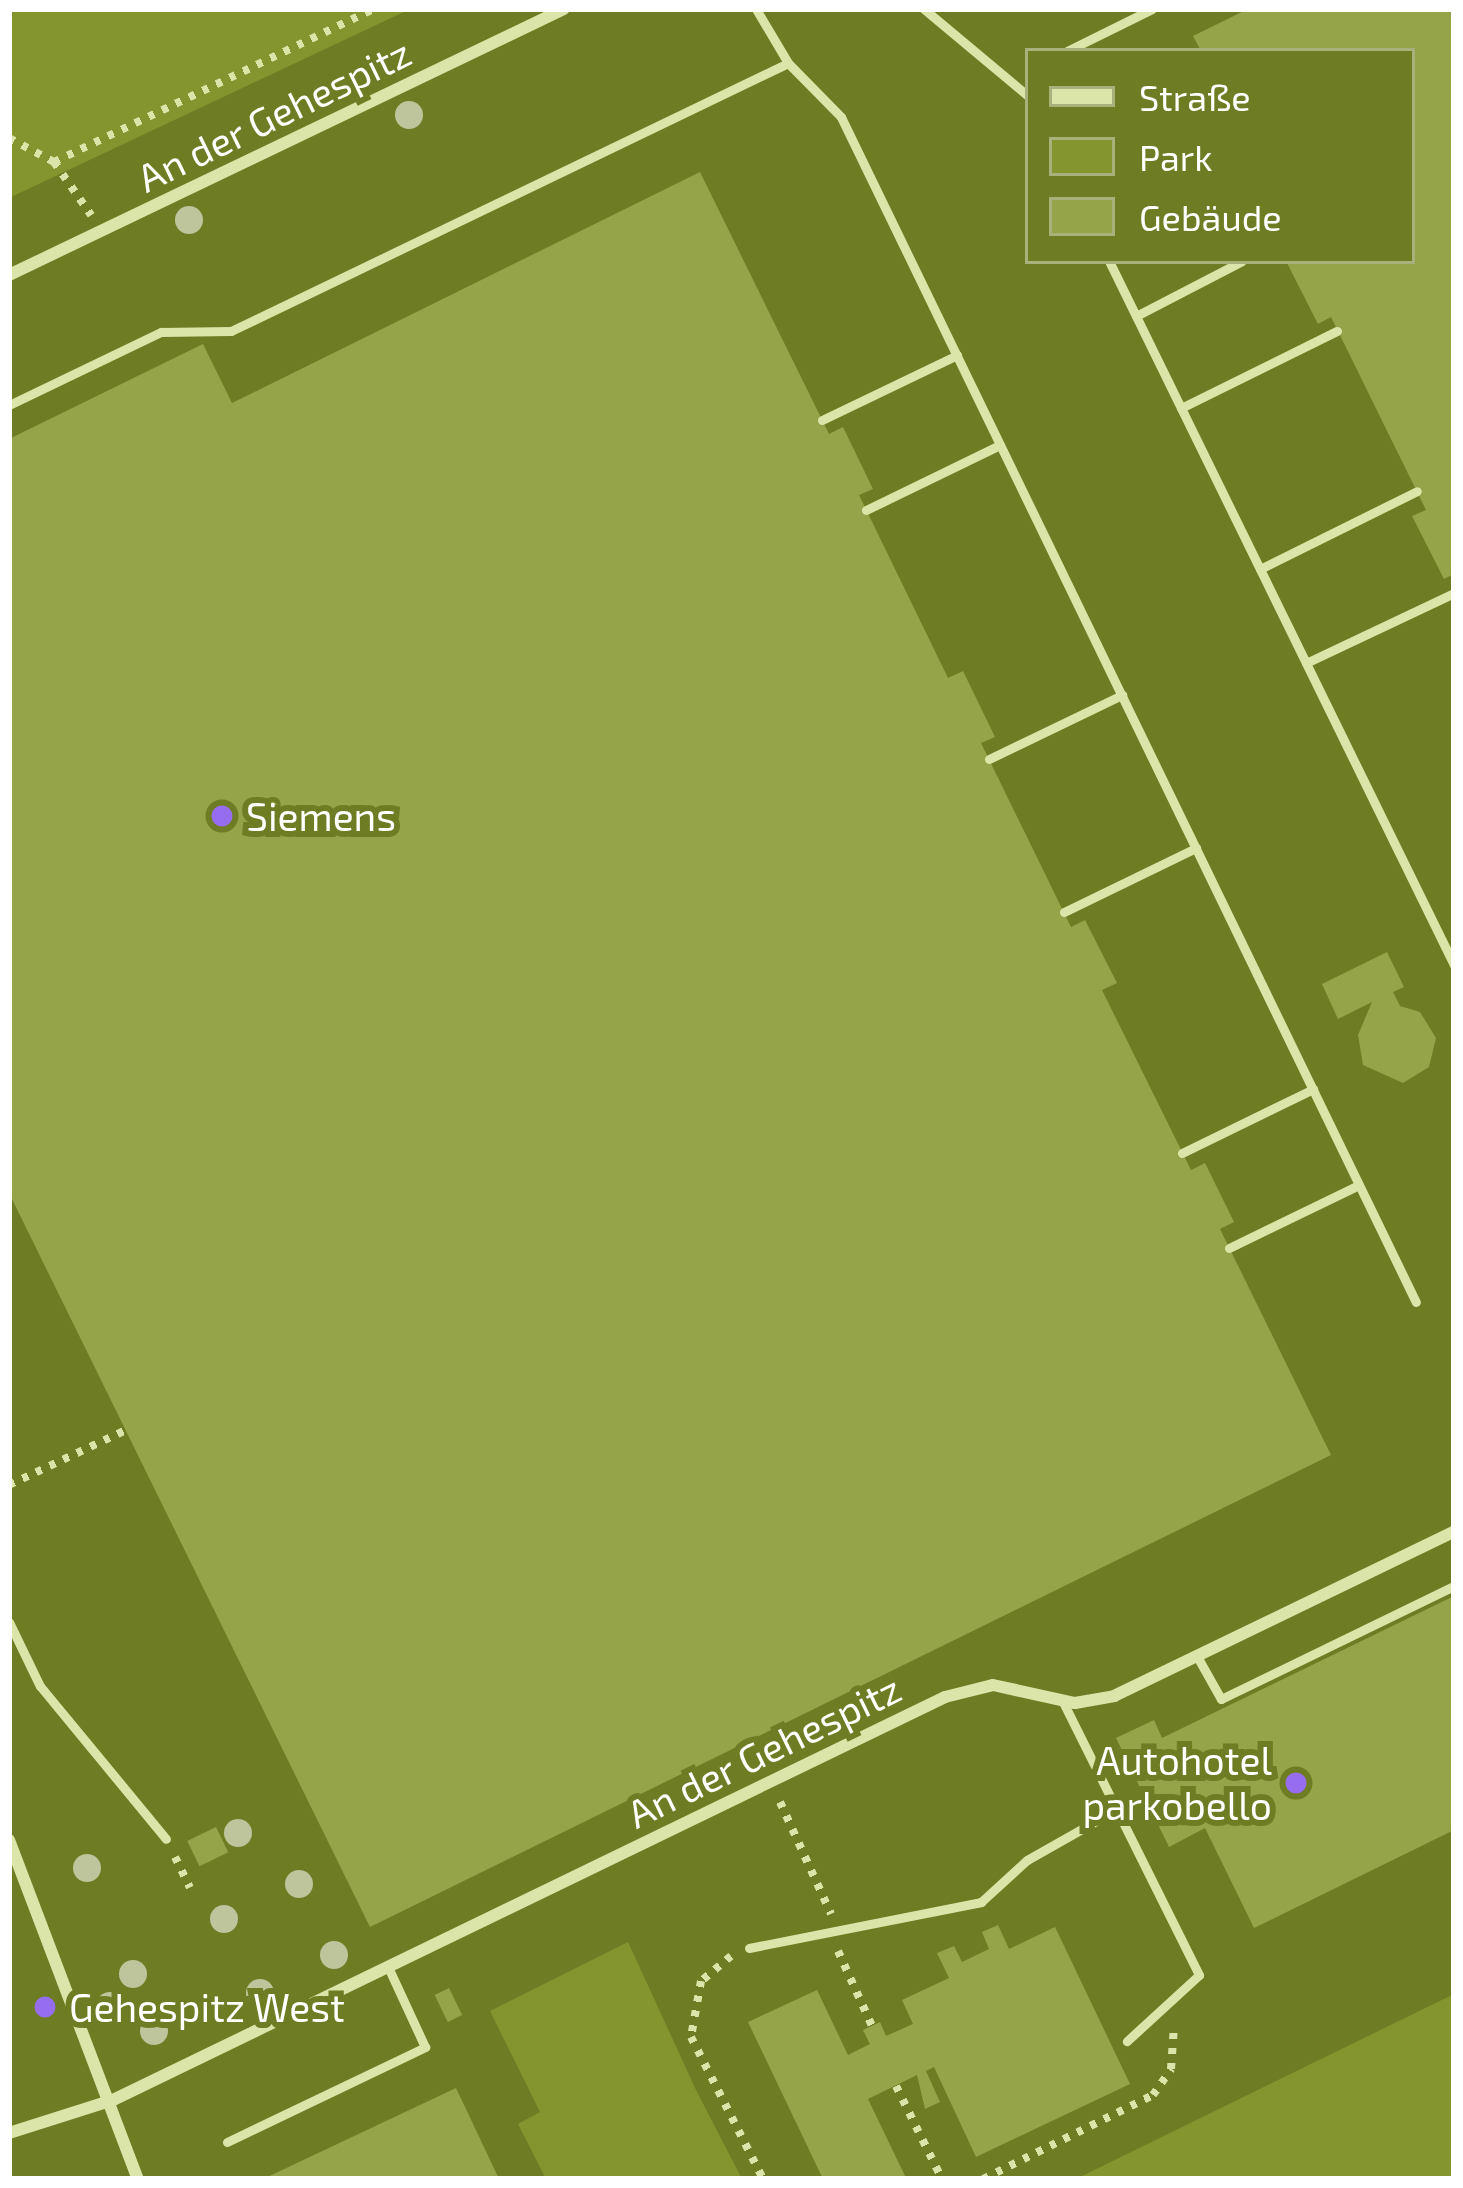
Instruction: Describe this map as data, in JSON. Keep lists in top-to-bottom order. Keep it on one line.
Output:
{"streets":{"street":["An der Gehespitz"]},"places":["Siemens","Autohotel parkobello","Gehespitz West"],"legend":["Straße","Park","Gebäude"]}
